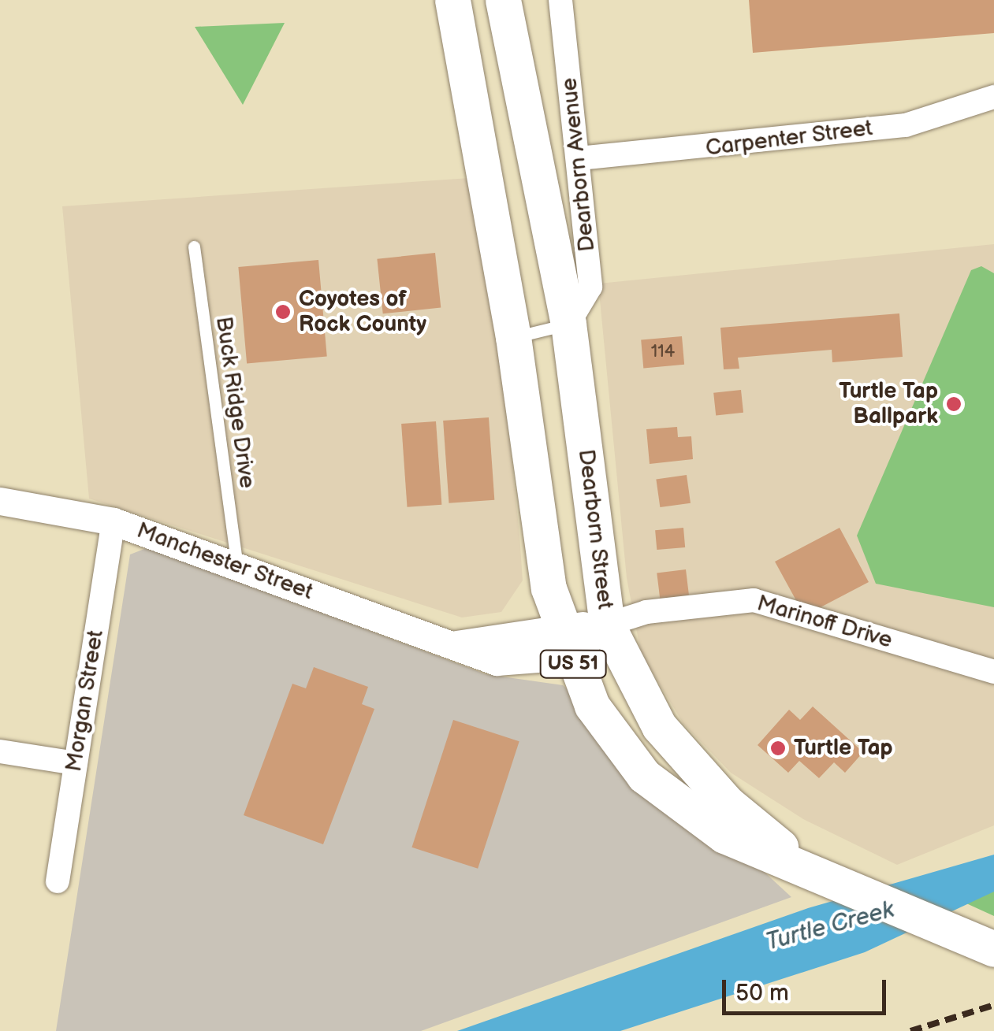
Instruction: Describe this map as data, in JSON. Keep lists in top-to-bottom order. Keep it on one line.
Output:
{"streets":{"main road":["Dearborn Street","US 51"],"street":["Carpenter Street","Dearborn Avenue","Manchester Street","Marinoff Drive","Morgan Street"],"lane":["Buck Ridge Drive"]},"crossings":[["Carpenter Street","Dearborn Avenue"],["Dearborn Avenue","Dearborn Street"],["Buck Ridge Drive","Manchester Street"],["Dearborn Street","Manchester Street"],["Dearborn Street","Marinoff Drive"],["Dearborn Street","US 51"],["Manchester Street","Marinoff Drive"],["Manchester Street","US 51"],["Manchester Street","Morgan Street"]],"water":["Turtle Creek"],"places":["Coyotes of Rock County","Turtle Tap Ballpark","Turtle Tap"],"house_numbers":["114"],"scale_bar":"50 m"}
